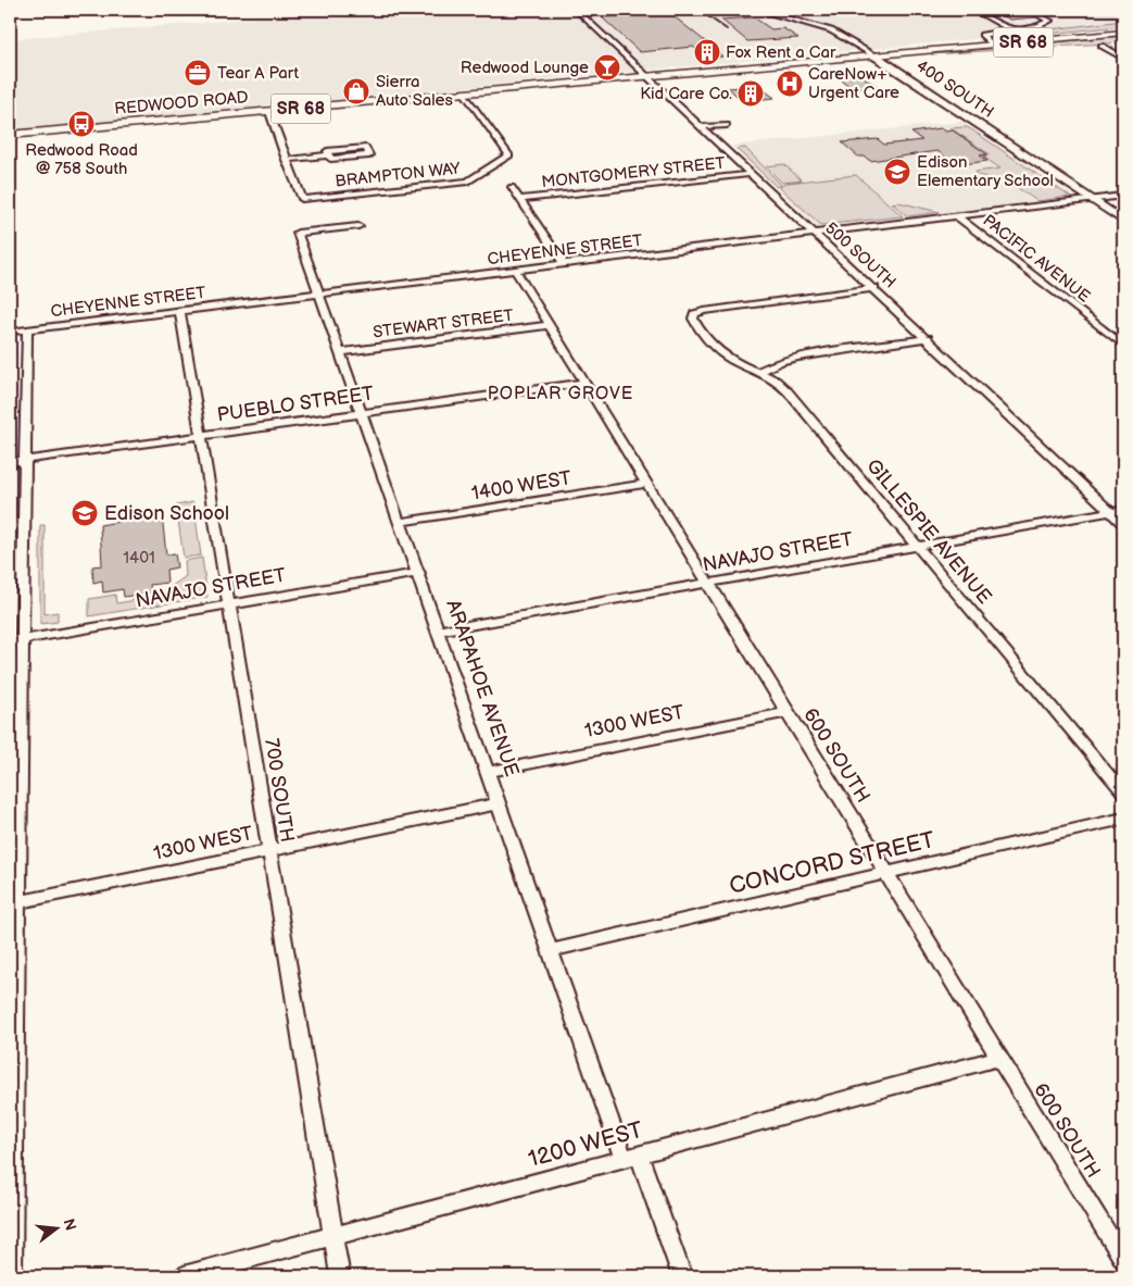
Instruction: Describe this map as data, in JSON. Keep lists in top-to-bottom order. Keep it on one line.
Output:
{"streets":{"main road":["SR 68","400 SOUTH","REDWOOD ROAD"],"street":["MONTGOMERY STREET","BRAMPTON WAY","CHEYENNE STREET","500 SOUTH","PACIFIC AVENUE","STEWART STREET","PUEBLO STREET","1400 WEST","GILLESPIE AVENUE","NAVAJO STREET","ARAPAHOE AVENUE","1300 WEST","600 SOUTH","700 SOUTH","CONCORD STREET","1200 WEST"]},"crossings":[["400 SOUTH","REDWOOD ROAD"],["400 SOUTH","CHEYENNE STREET"],["REDWOOD ROAD","BRAMPTON WAY"],["REDWOOD ROAD","500 SOUTH"],["MONTGOMERY STREET","500 SOUTH"],["CHEYENNE STREET","500 SOUTH"],["CHEYENNE STREET","PACIFIC AVENUE"],["CHEYENNE STREET","ARAPAHOE AVENUE"],["CHEYENNE STREET","600 SOUTH"],["CHEYENNE STREET","700 SOUTH"],["500 SOUTH","GILLESPIE AVENUE"],["500 SOUTH","NAVAJO STREET"],["STEWART STREET","ARAPAHOE AVENUE"],["STEWART STREET","600 SOUTH"],["PUEBLO STREET","ARAPAHOE AVENUE"],["PUEBLO STREET","600 SOUTH"],["PUEBLO STREET","700 SOUTH"],["1400 WEST","ARAPAHOE AVENUE"],["1400 WEST","600 SOUTH"],["GILLESPIE AVENUE","NAVAJO STREET"],["NAVAJO STREET","ARAPAHOE AVENUE"],["NAVAJO STREET","600 SOUTH"],["NAVAJO STREET","700 SOUTH"],["ARAPAHOE AVENUE","1300 WEST"],["ARAPAHOE AVENUE","CONCORD STREET"],["ARAPAHOE AVENUE","1200 WEST"],["1300 WEST","600 SOUTH"],["1300 WEST","700 SOUTH"],["600 SOUTH","CONCORD STREET"],["600 SOUTH","1200 WEST"],["700 SOUTH","1200 WEST"]],"districts":["POPLAR GROVE"],"places":{"building":["Fox Rent a Car","Kid Care Co."],"bar":["Redwood Lounge"],"office":["Tear A Part"],"hospital":["CareNow+ Urgent Care"],"shop":["Sierra Auto Sales"],"bus stop":["Redwood Road @ 758 South"],"school or university":["Edison Elementary School","Edison School"]},"house_numbers":["1401"],"north":"right"}
